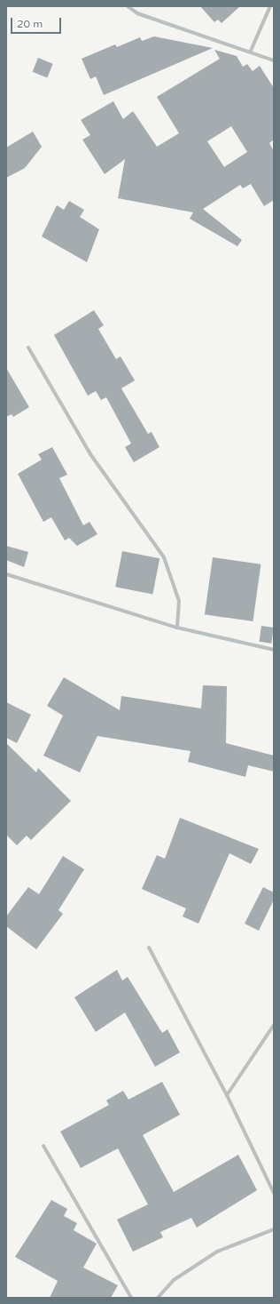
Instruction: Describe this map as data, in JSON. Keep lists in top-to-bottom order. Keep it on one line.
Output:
{"scale_bar":"20 m"}
